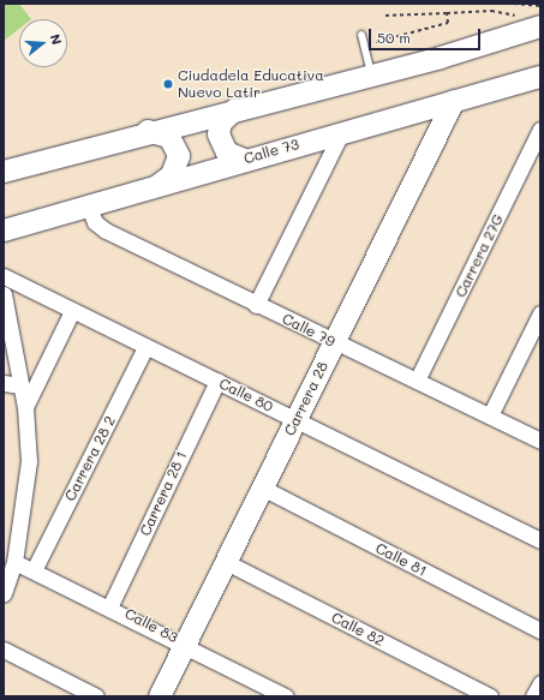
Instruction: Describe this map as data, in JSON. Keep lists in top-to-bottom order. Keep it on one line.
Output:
{"streets":{"main road":["Calle 73","Carrera 28"],"street":["Carrera 27G","Calle 79","Calle 80","Carrera 28 2","Carrera 28 1","Calle 81","Calle 83","Calle 82"]},"crossings":[["Calle 73","Calle 79"],["Calle 73","Carrera 28"],["Carrera 27G","Calle 79"],["Calle 79","Carrera 28"],["Calle 80","Carrera 28"],["Calle 80","Carrera 28 2"],["Calle 80","Carrera 28 1"],["Carrera 28","Calle 81"],["Carrera 28","Calle 83"],["Carrera 28","Calle 82"],["Carrera 28 2","Calle 83"],["Carrera 28 1","Calle 83"]],"places":["Ciudadela Educativa Nuevo Latir"],"scale_bar":"50 m","north":"right"}
